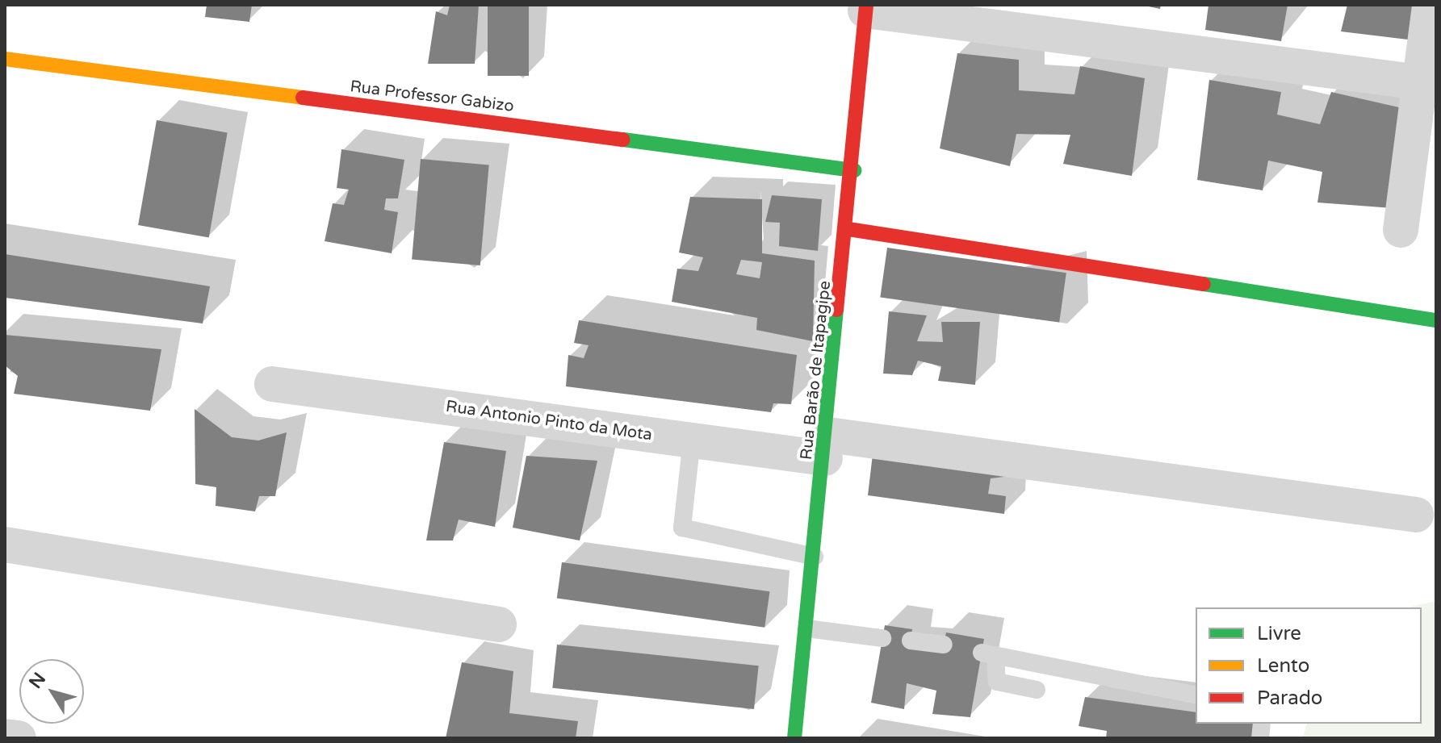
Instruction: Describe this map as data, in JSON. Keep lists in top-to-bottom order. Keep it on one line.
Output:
{"streets":{"street":["Rua Professor Gabizo","Rua Barão de Itapagipe","Rua Antonio Pinto da Mota"]},"crossings":[["Rua Professor Gabizo","Rua Barão de Itapagipe"],["Rua Barão de Itapagipe","Rua Antonio Pinto da Mota"]],"legend":["Livre","Lento","Parado"],"north":"top left"}
